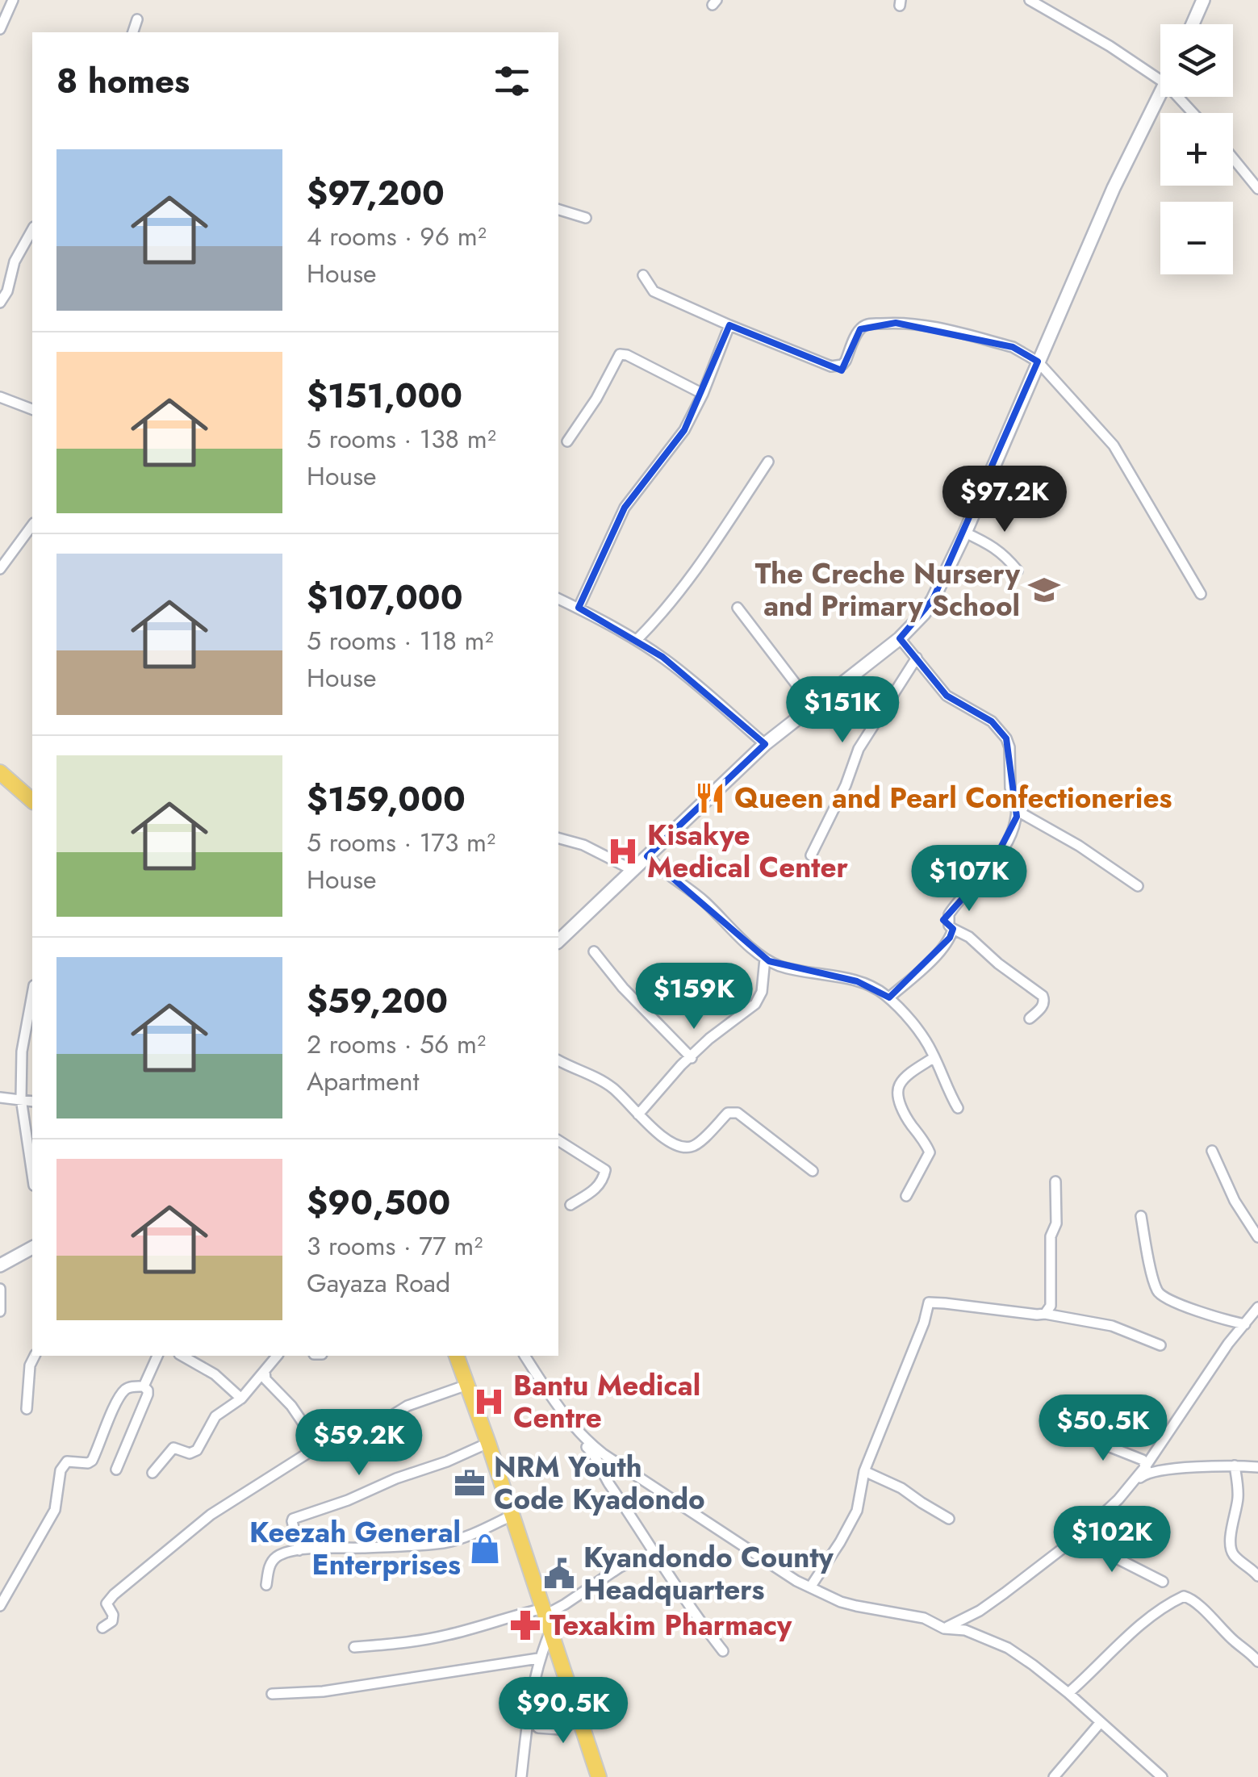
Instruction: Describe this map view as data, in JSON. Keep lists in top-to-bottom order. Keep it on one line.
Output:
{"places":{"school or university":["The Creche Nursery and Primary School"],"restaurant":["Queen and Pearl Confectioneries"],"hospital":["Kisakye Medical Center","Bantu Medical Centre"],"office":["NRM Youth Code Kyadondo"],"shop":["Keezah General Enterprises"],"public building":["Kyandondo County Headquarters"],"pharmacy":["Texakim Pharmacy"]},"page":{"map_buttons":["+","−"],"heading":"8 homes","list":[{"name":"$97,200","note":"4 rooms · 96 m² · House"},{"name":"$151,000","note":"5 rooms · 138 m² · House"},{"name":"$107,000","note":"5 rooms · 118 m² · House"},{"name":"$159,000","note":"5 rooms · 173 m² · House"},{"name":"$59,200","note":"2 rooms · 56 m² · Apartment"},{"name":"$90,500","note":"3 rooms · 77 m² · Gayaza Road"}],"price":["$97.2K","$151K","$107K","$159K","$50.5K","$59.2K","$102K","$90.5K"]}}
